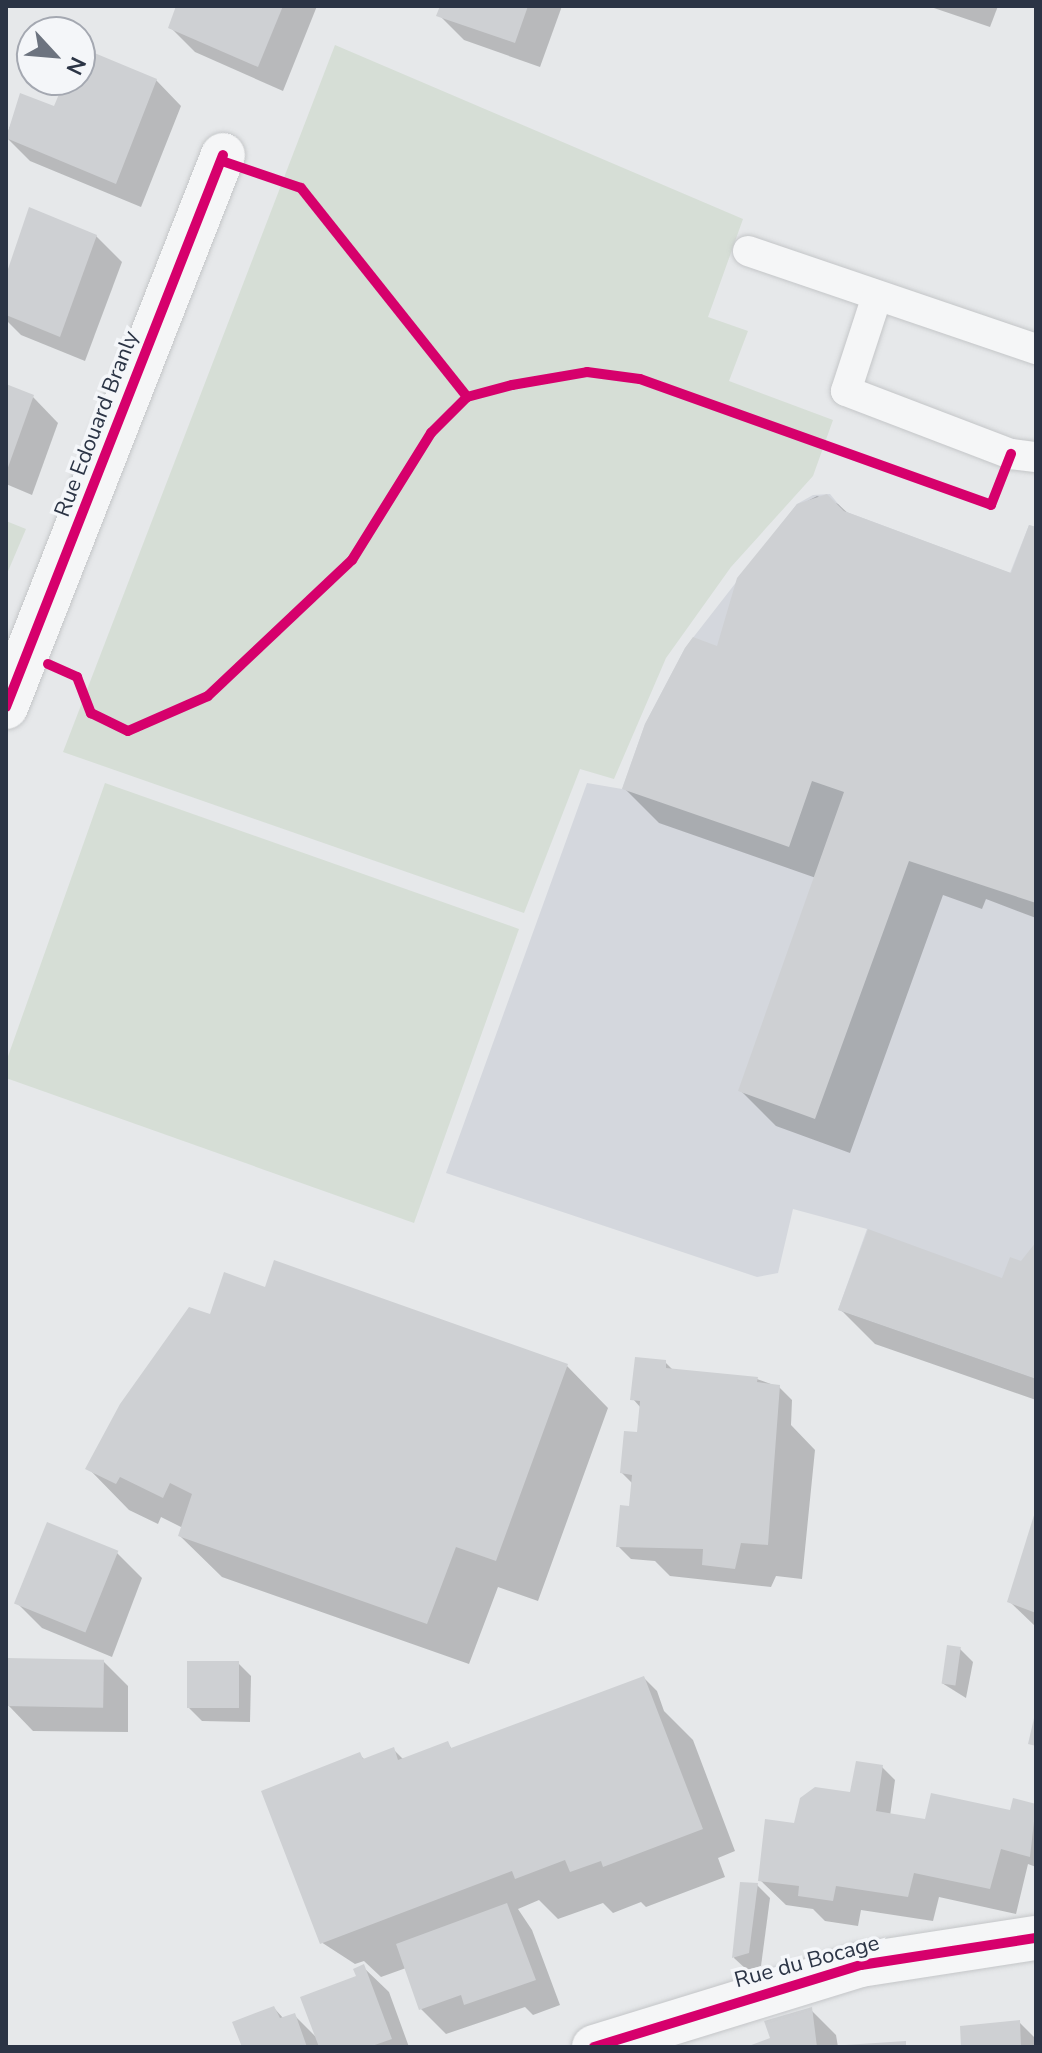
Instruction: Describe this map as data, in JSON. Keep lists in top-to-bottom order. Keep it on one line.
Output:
{"streets":{"street":["Rue Edouard Branly","Rue du Bocage"]},"north":"bottom right"}
